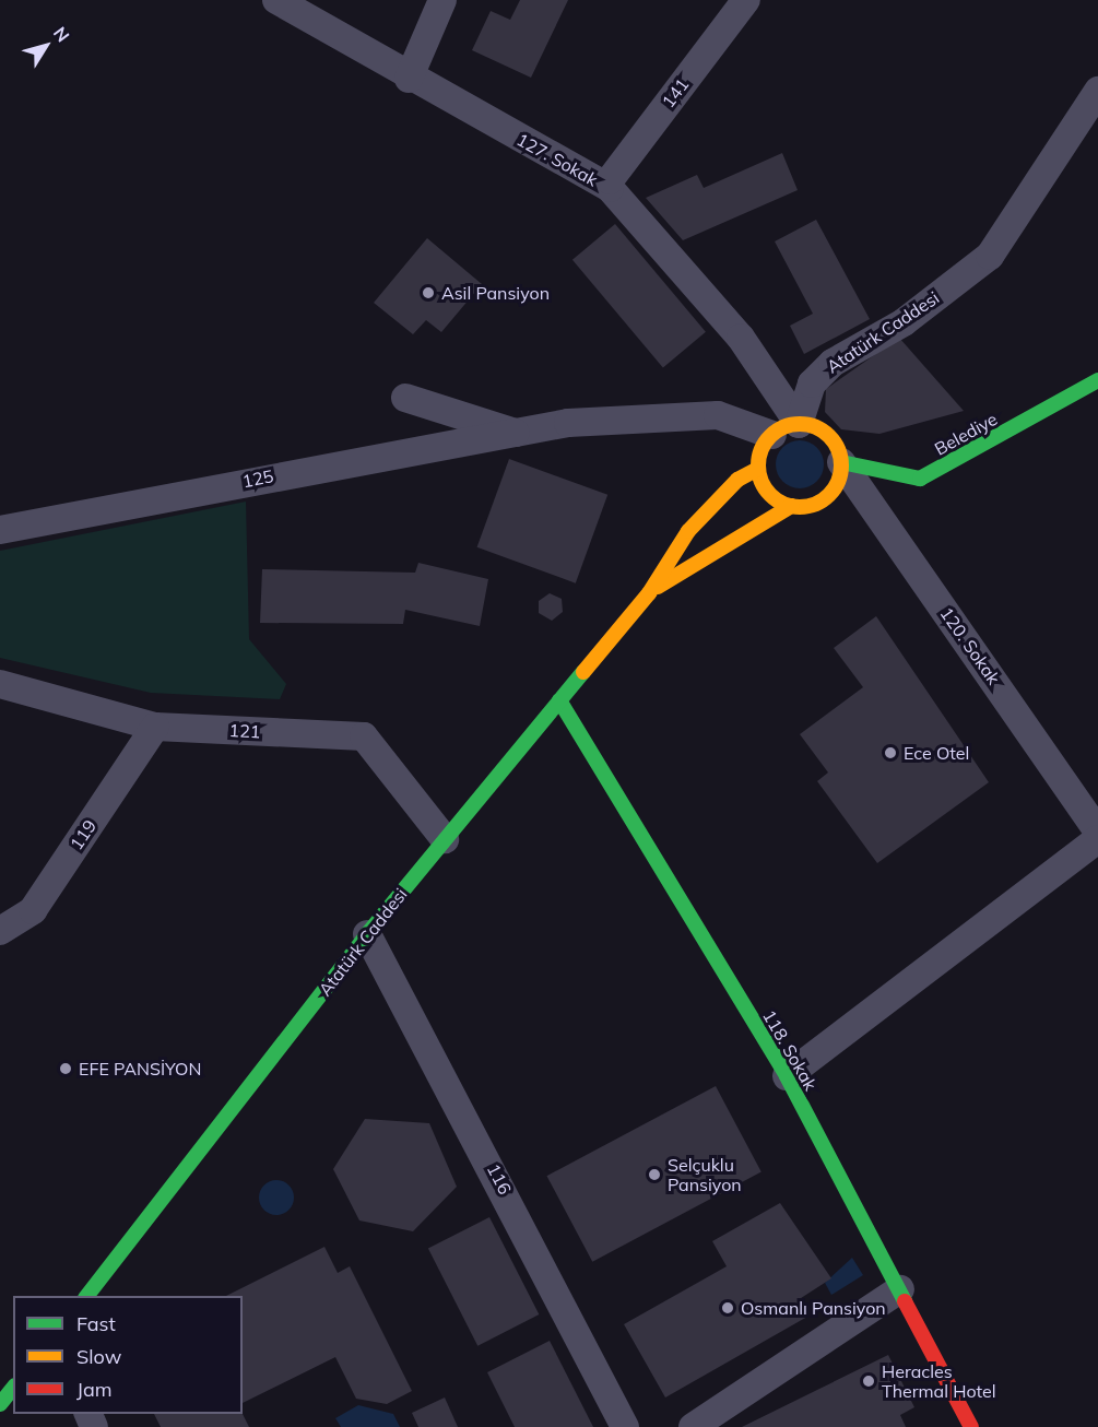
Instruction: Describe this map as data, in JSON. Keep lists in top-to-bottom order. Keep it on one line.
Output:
{"streets":{"street":["141","127. Sokak","Atatürk Caddesi","Belediye","125","120. Sokak","121","119","118. Sokak","116"]},"crossings":[["141","127. Sokak"],["127. Sokak","Atatürk Caddesi"],["127. Sokak","Belediye"],["127. Sokak","125"],["127. Sokak","120. Sokak"],["Atatürk Caddesi","Belediye"],["Atatürk Caddesi","125"],["Atatürk Caddesi","120. Sokak"],["Atatürk Caddesi","121"],["Atatürk Caddesi","118. Sokak"],["Atatürk Caddesi","116"],["Belediye","125"],["Belediye","120. Sokak"],["125","120. Sokak"],["121","119"]],"places":["Asil Pansiyon","Ece Otel","EFE PANSİYON","Selçuklu Pansiyon","Osmanlı Pansiyon","Heracles Thermal Hotel"],"legend":["Fast","Slow","Jam"],"north":"top right"}
